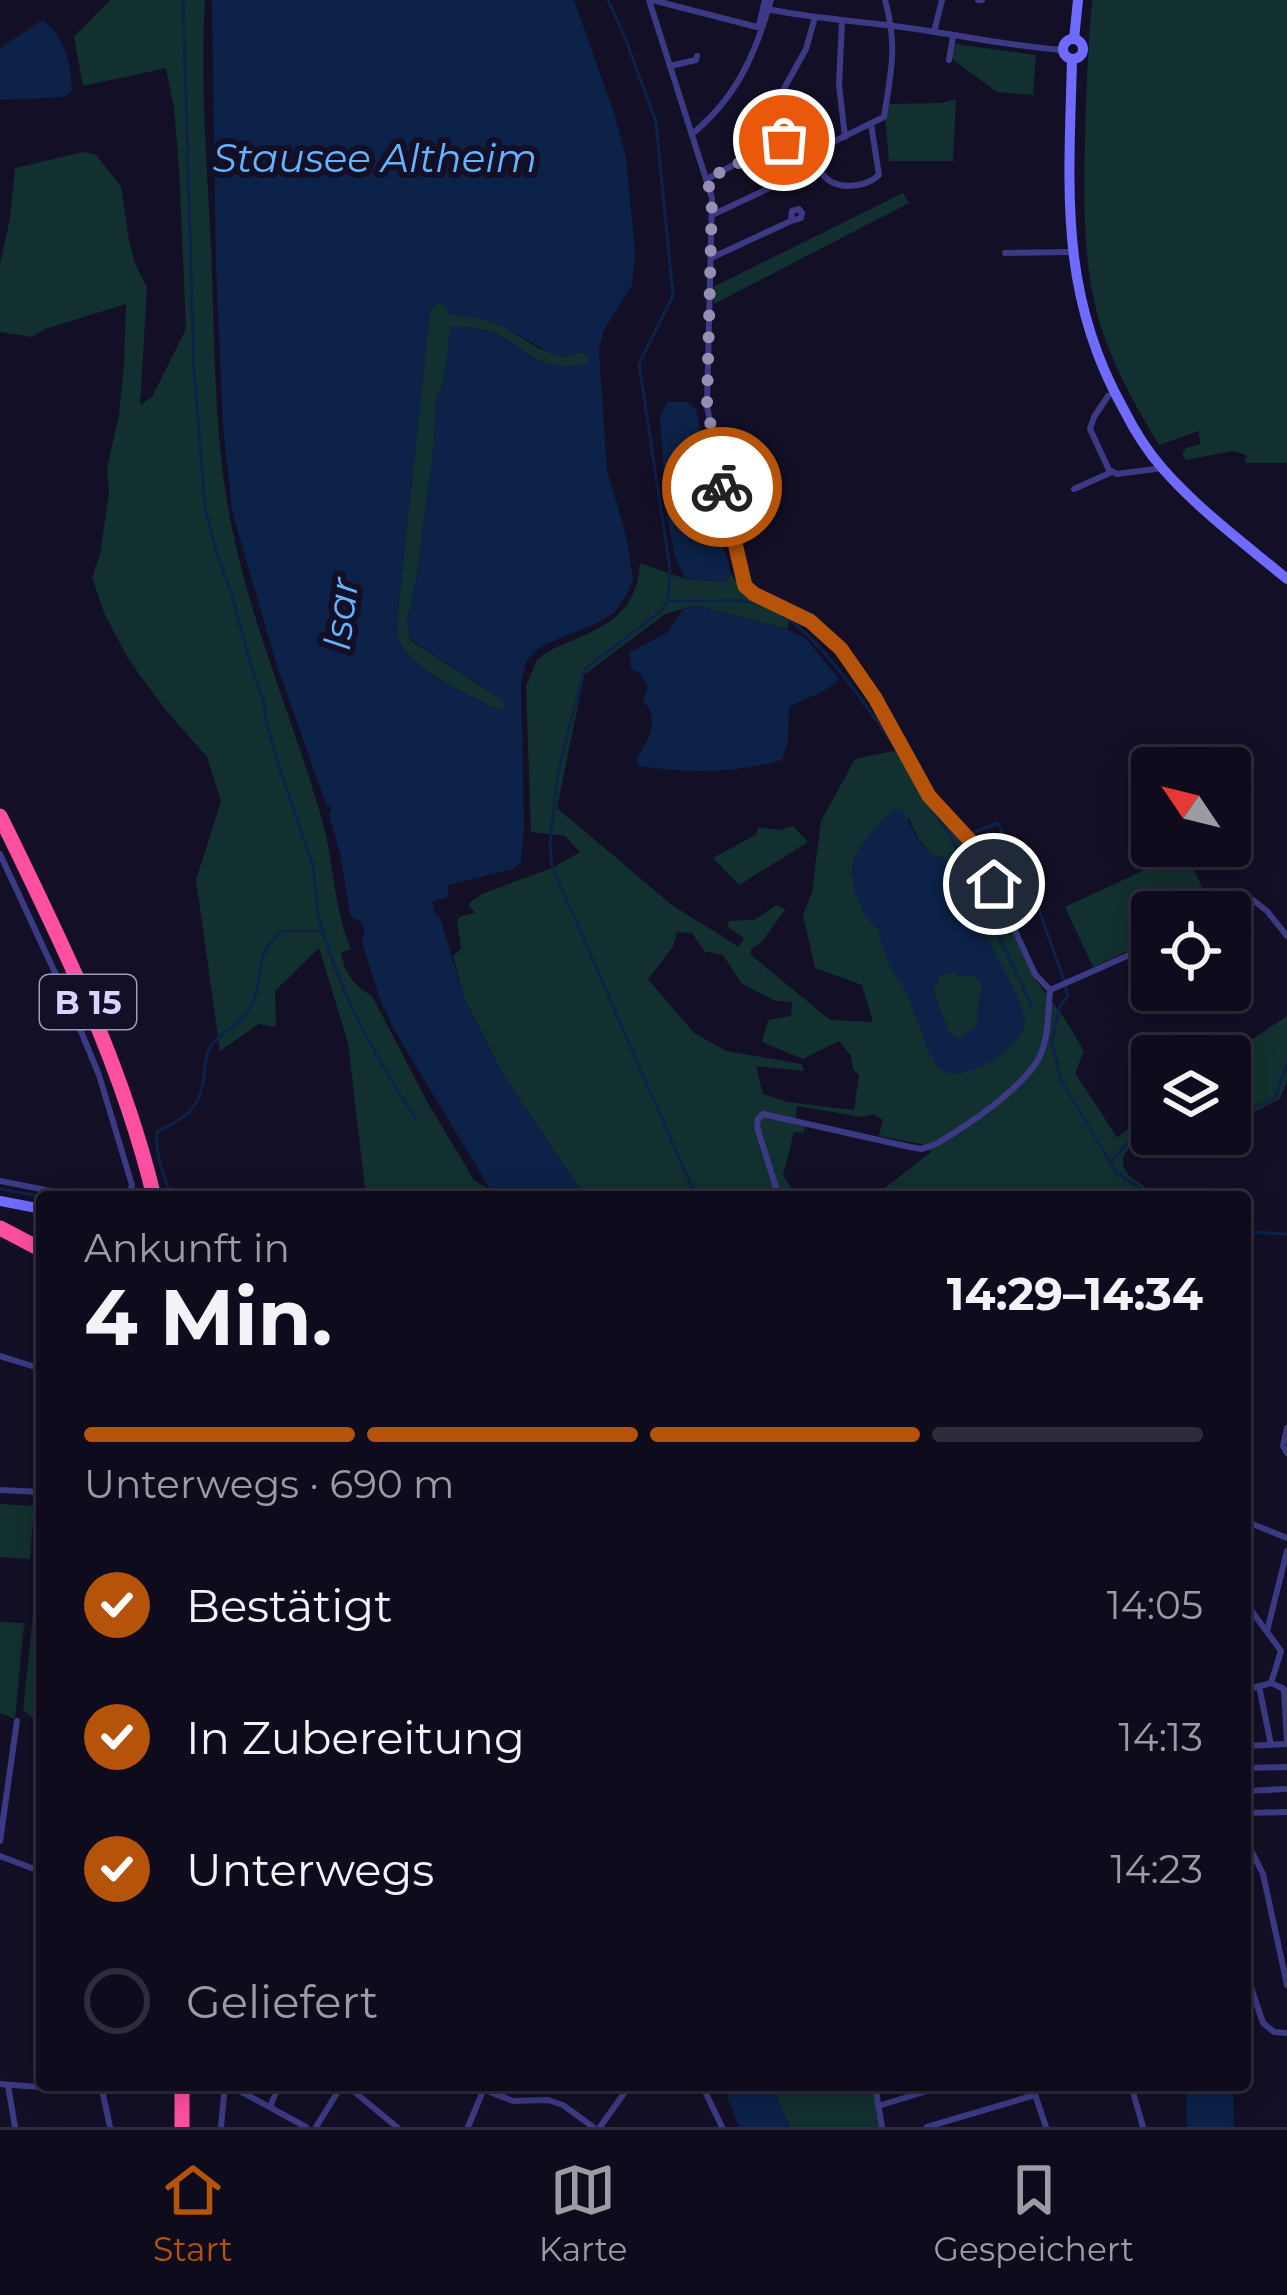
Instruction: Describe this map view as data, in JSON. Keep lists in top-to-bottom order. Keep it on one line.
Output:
{"streets":{"highway":["B 15"]},"water":["Stausee Altheim","Isar"],"north":"top left","page":{"heading":["4 Min.","Ankunft in","14:29–14:34"],"bar":"Unterwegs · 690 m","list":[["Bestätigt","14:05"],["In Zubereitung","14:13"],["Unterwegs","14:23"],"Geliefert"],"tabs":["Start","Karte","Gespeichert"]}}
